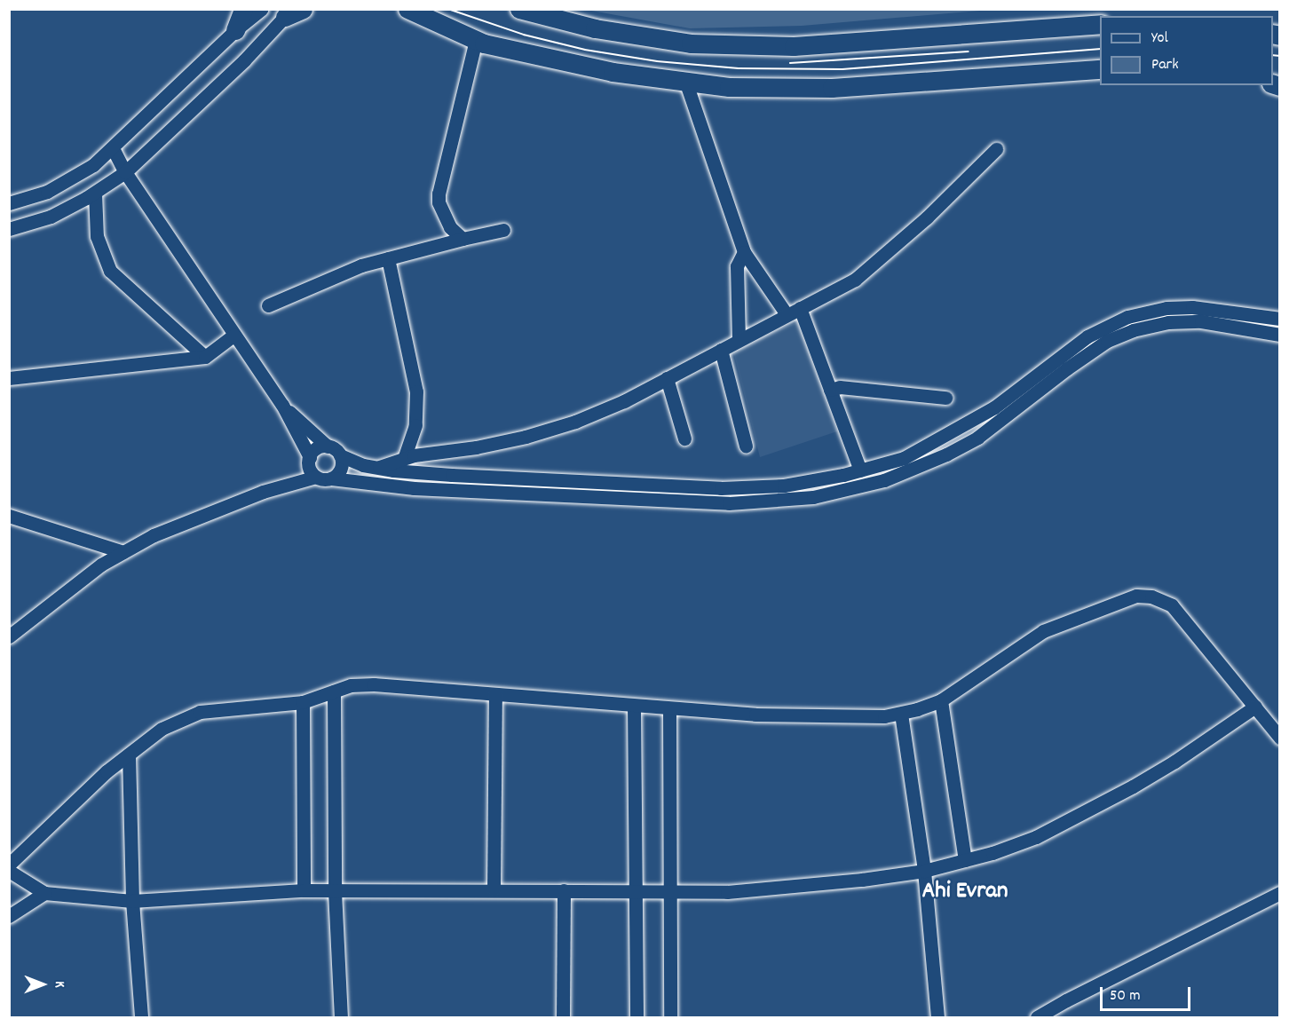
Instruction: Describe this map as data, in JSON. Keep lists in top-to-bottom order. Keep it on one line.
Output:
{"districts":["Ahi Evran"],"legend":["Yol","Park"],"scale_bar":"50 m","north":"right"}
